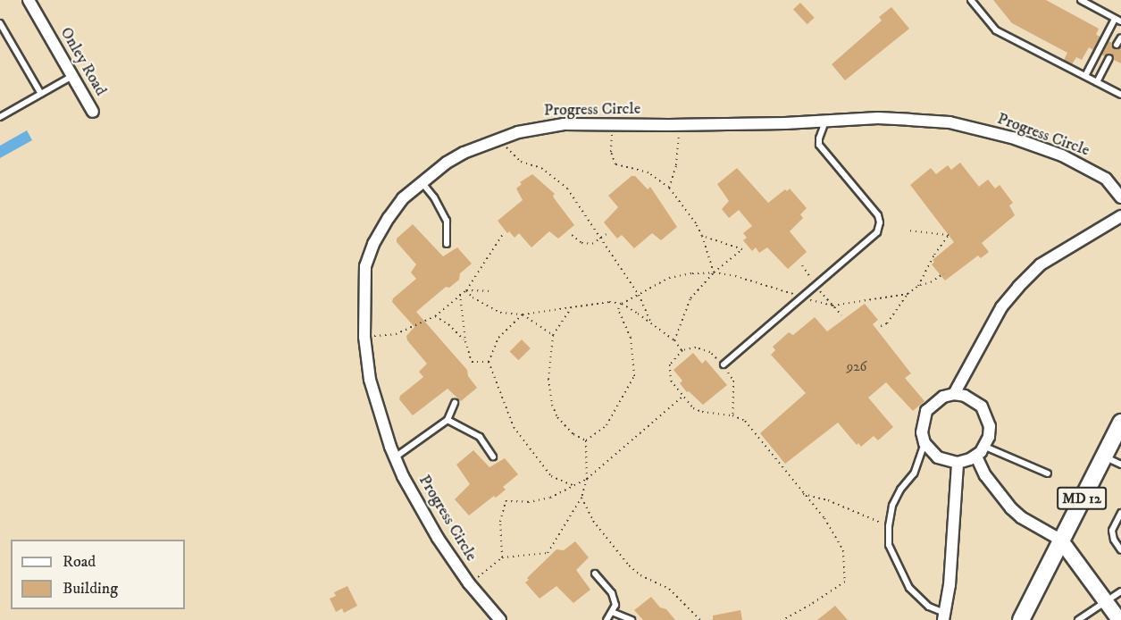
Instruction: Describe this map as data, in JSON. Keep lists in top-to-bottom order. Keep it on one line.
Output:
{"streets":{"main road":["MD 12"],"street":["Onley Road","Progress Circle"]},"house_numbers":["926"],"legend":["Road","Building"]}
